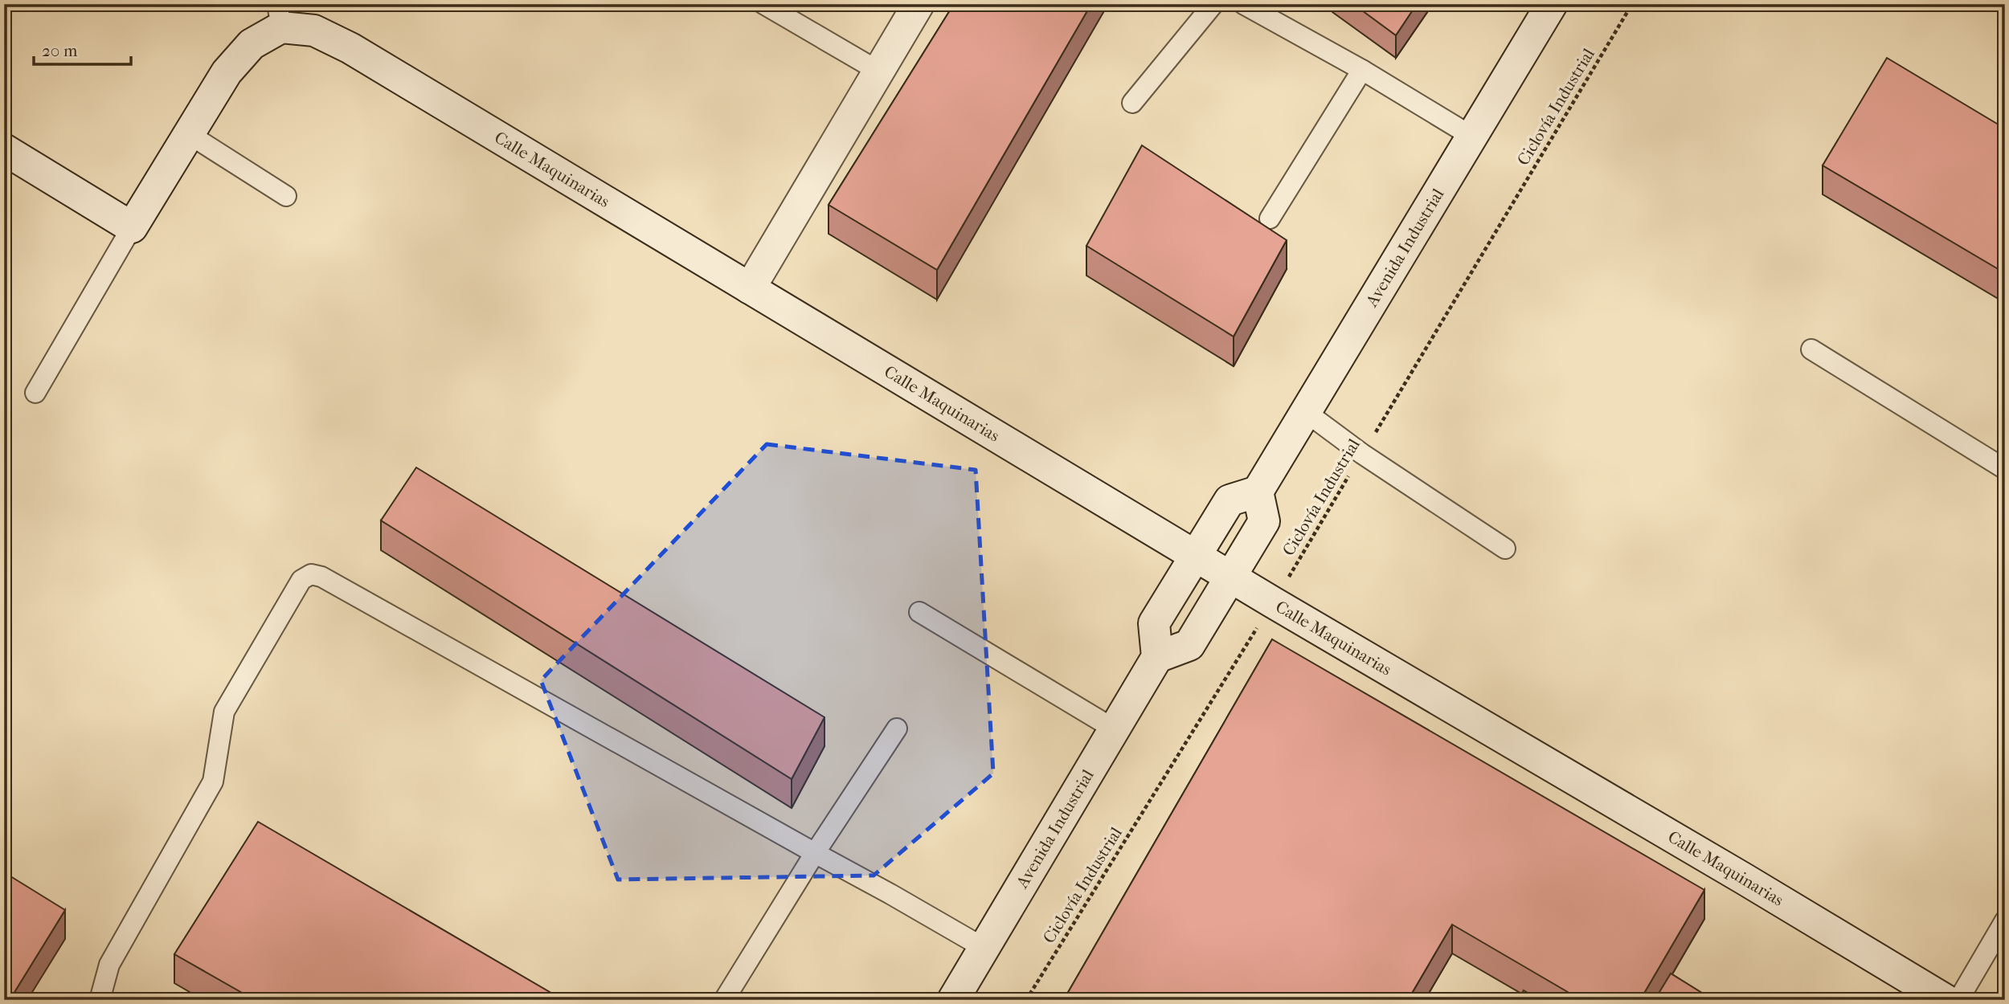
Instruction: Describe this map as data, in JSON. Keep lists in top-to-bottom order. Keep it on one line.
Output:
{"streets":{"street":["Calle Maquinarias","Avenida Industrial"],"path":["Ciclovía Industrial"]},"crossings":[["Ciclovía Industrial","Calle Maquinarias"]],"scale_bar":"20 m"}
